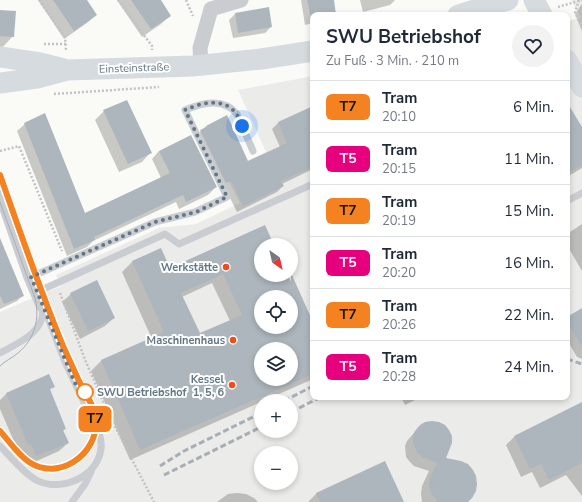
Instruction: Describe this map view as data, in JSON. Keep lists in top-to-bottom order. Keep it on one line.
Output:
{"streets":{"street":["Einsteinstraße"]},"places":["Werkstätte","Maschinenhaus","Kessel 1, 5, 6","SWU Betriebshof"],"lines":["tram line T7"],"north":"bottom right","page":{"on_map":"T7","heading":["SWU Betriebshof","Zu Fuß · 3 Min. · 210 m"],"list":[{"mark":"T7","name":"Tram","note":"20:10","value":"6 Min."},{"mark":"T5","name":"Tram","note":"20:15","value":"11 Min."},{"mark":"T7","name":"Tram","note":"20:19","value":"15 Min."},{"mark":"T5","name":"Tram","note":"20:20","value":"16 Min."},{"mark":"T7","name":"Tram","note":"20:26","value":"22 Min."},{"mark":"T5","name":"Tram","note":"20:28","value":"24 Min."}],"map_buttons":["+","−"]}}
